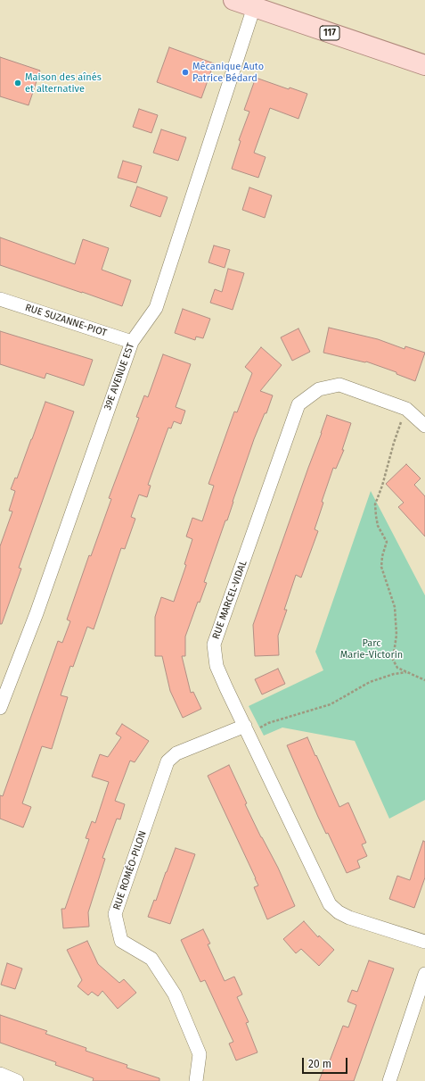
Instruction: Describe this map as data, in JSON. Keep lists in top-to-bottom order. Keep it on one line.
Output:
{"streets":{"main road":["117"],"street":["RUE SUZANNE-PIOT","39E AVENUE EST","RUE MARCEL-VIDAL","RUE ROMÉO-PILON"]},"crossings":[["117","39E AVENUE EST"],["RUE SUZANNE-PIOT","39E AVENUE EST"],["RUE MARCEL-VIDAL","RUE ROMÉO-PILON"]],"parks":["Parc Marie-Victorin"],"places":["Mécanique Auto Patrice Bédard","Maison des aînés et alternative"],"scale_bar":"20 m"}
